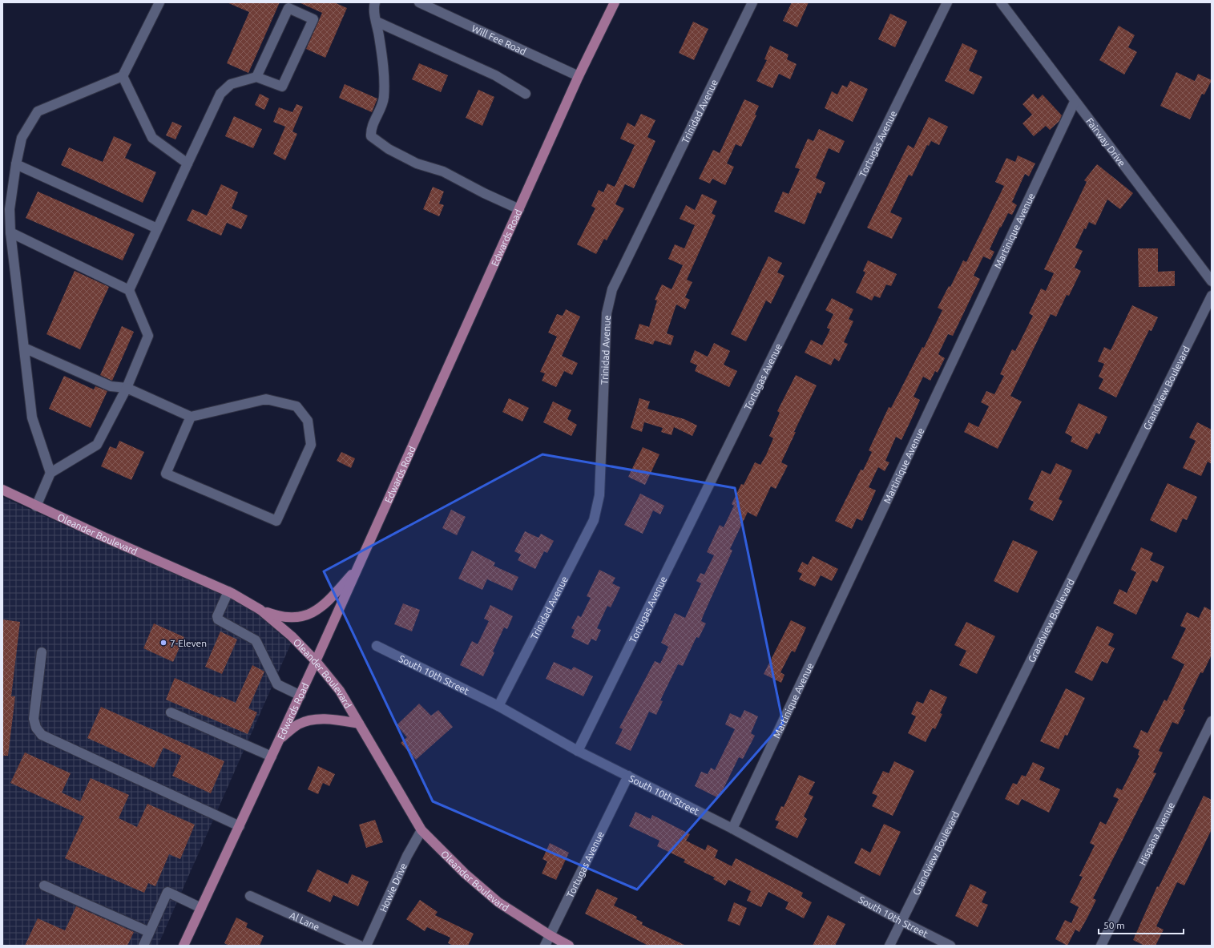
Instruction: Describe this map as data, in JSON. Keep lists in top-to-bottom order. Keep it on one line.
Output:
{"streets":{"main road":["Edwards Road","Oleander Boulevard"],"street":["Will Fee Road","Trinidad Avenue","Fairway Drive","Tortugas Avenue","Martinique Avenue","Grandview Boulevard","South 10th Street","Hispana Avenue","Howie Drive","Al Lane"]},"crossings":[["Will Fee Road","Edwards Road"],["Trinidad Avenue","South 10th Street"],["Fairway Drive","Martinique Avenue"],["Tortugas Avenue","Oleander Boulevard"],["Tortugas Avenue","South 10th Street"],["Martinique Avenue","South 10th Street"],["Edwards Road","Oleander Boulevard"],["Grandview Boulevard","South 10th Street"],["Oleander Boulevard","Howie Drive"]],"places":["7-Eleven"],"scale_bar":"50 m"}
